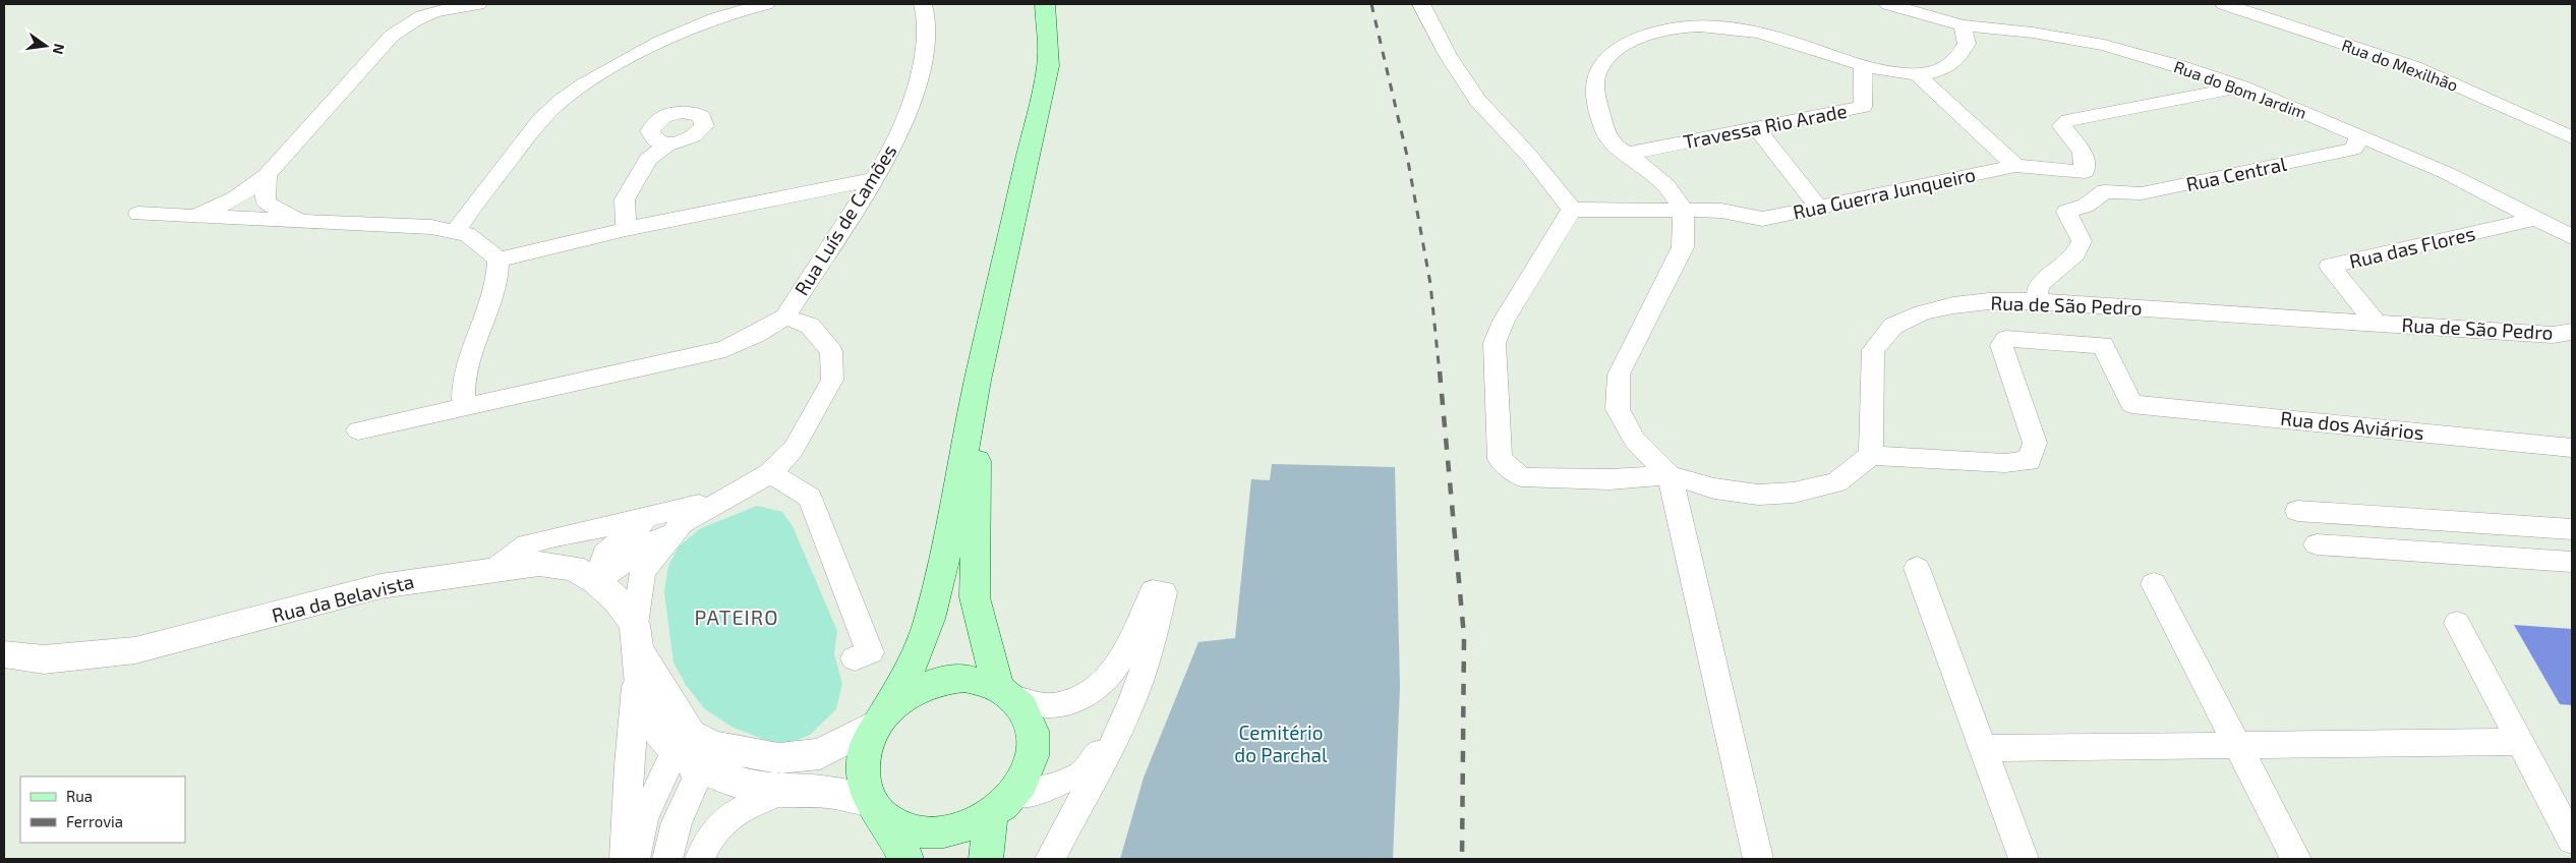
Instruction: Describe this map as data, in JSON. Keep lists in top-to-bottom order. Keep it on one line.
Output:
{"streets":{"street":["Rua do Mexilhão","Rua do Bom Jardim","Travessa Rio Arade","Rua Central","Rua Guerra Junqueiro","Rua Luís de Camões","Rua das Flores","Rua de São Pedro","Rua dos Aviários","Rua da Belavista"]},"crossings":[["Rua do Bom Jardim","Rua Central"],["Rua das Flores","Rua de São Pedro"],["Rua de São Pedro","Rua dos Aviários"]],"districts":["PATEIRO"],"parks":["Cemitério do Parchal"],"legend":["Rua","Ferrovia"],"north":"right"}
